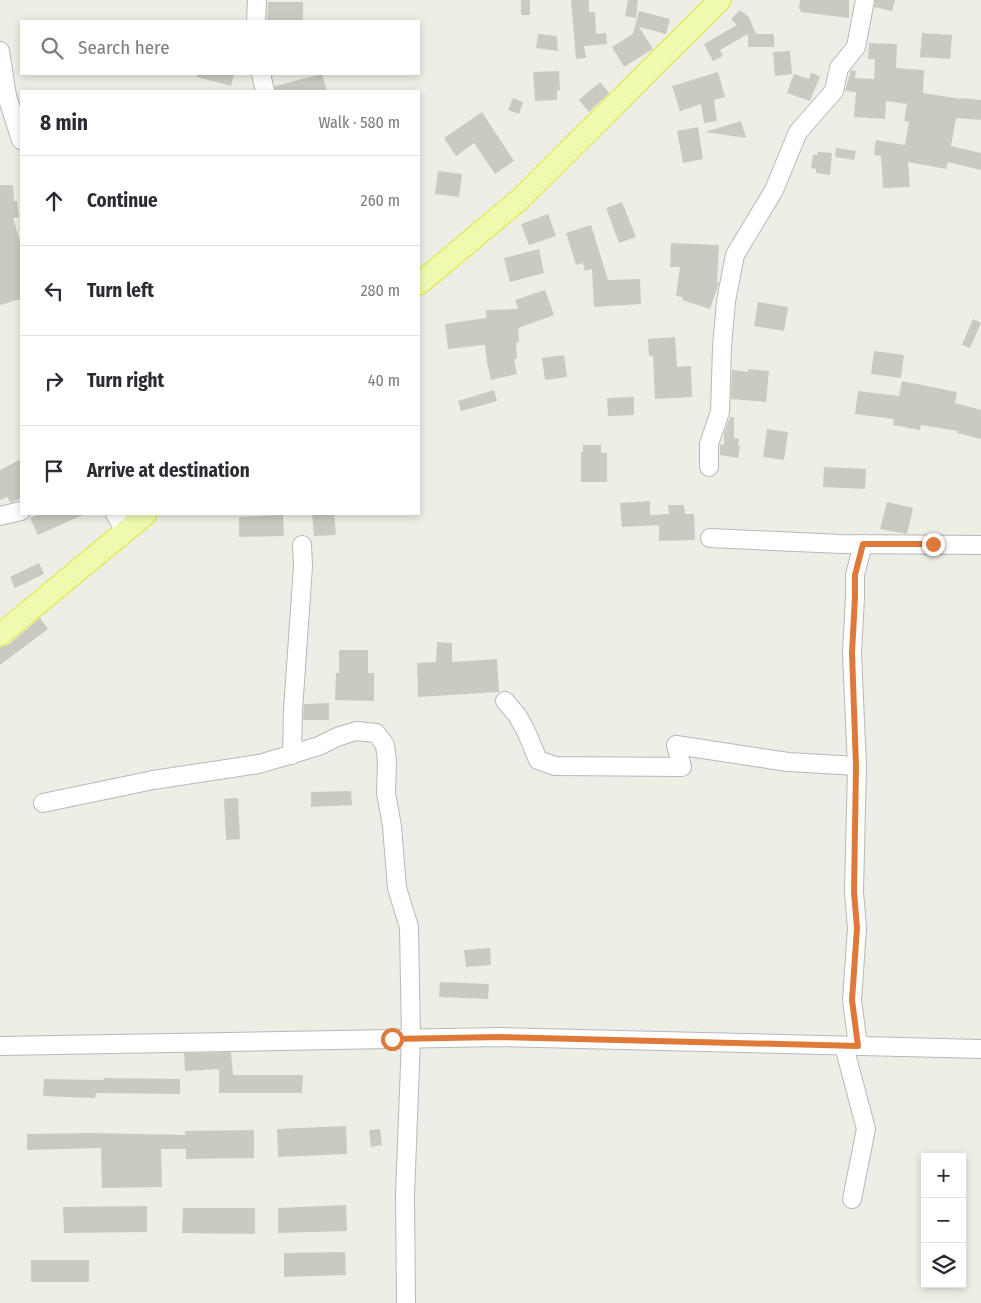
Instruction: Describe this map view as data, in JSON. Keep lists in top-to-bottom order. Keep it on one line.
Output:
{"page":{"search":"Search here","heading":["8 min","Walk · 580 m"],"list":[["Continue","260 m"],["Turn left","280 m"],["Turn right","40 m"],"Arrive at destination"],"map_buttons":["+","−"]}}
